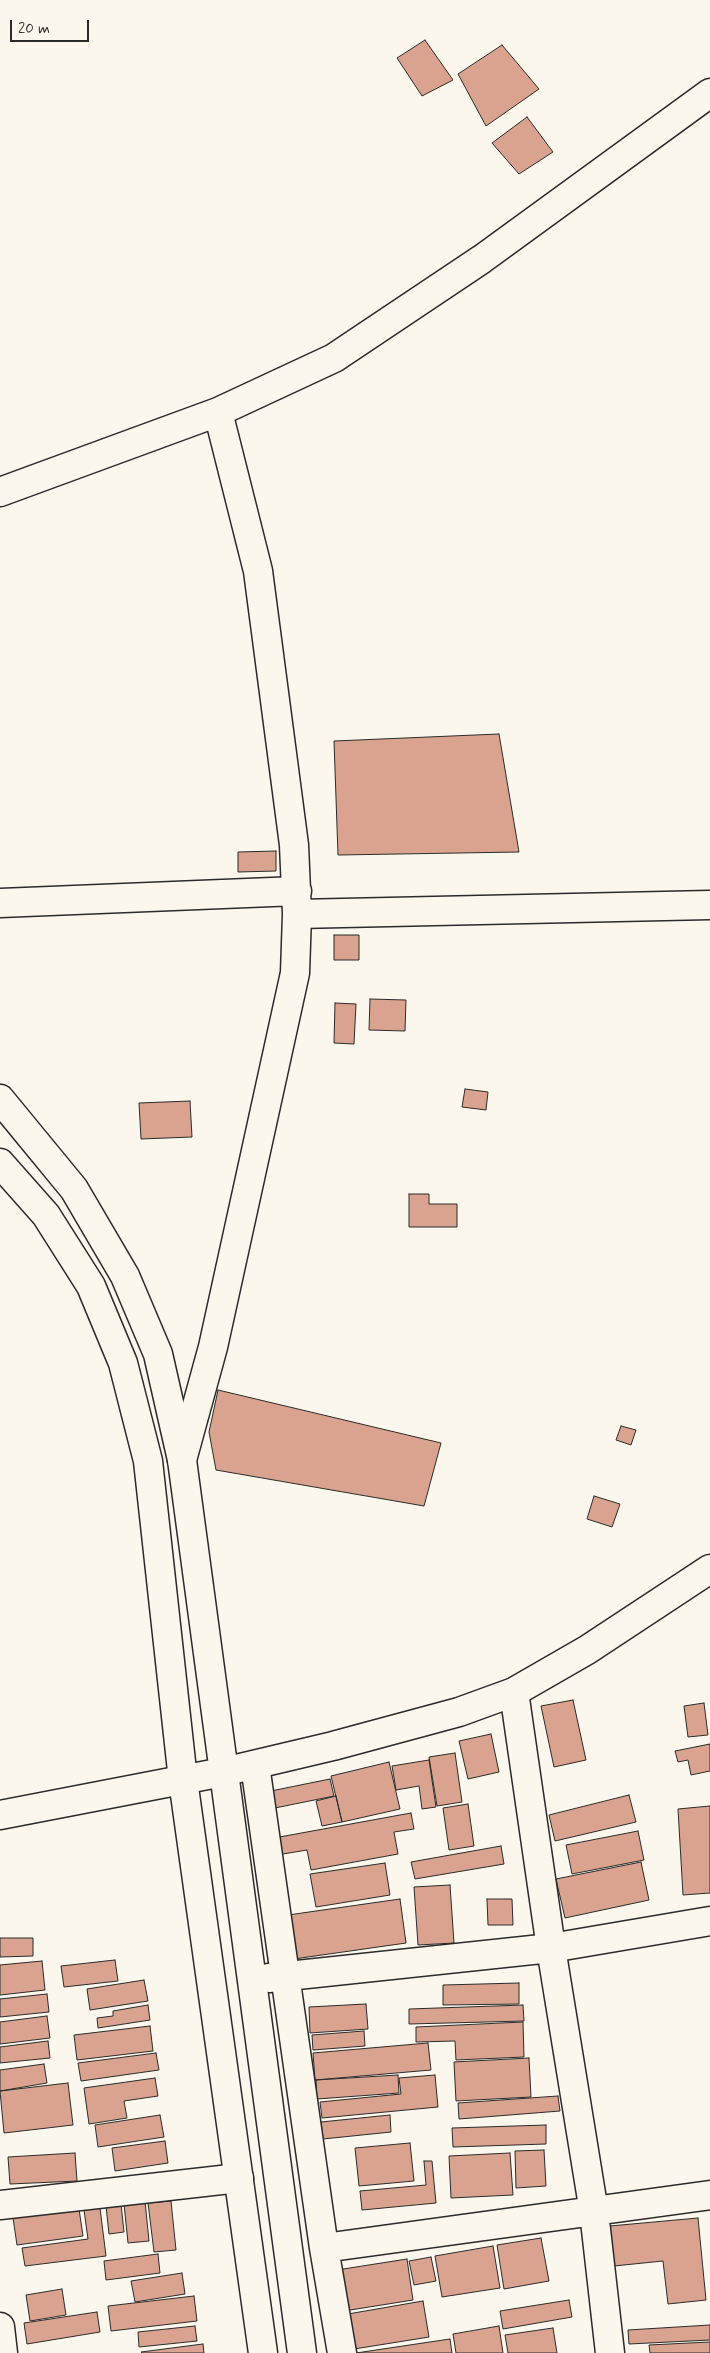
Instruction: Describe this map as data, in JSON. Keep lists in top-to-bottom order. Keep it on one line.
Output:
{"scale_bar":"20 m"}
